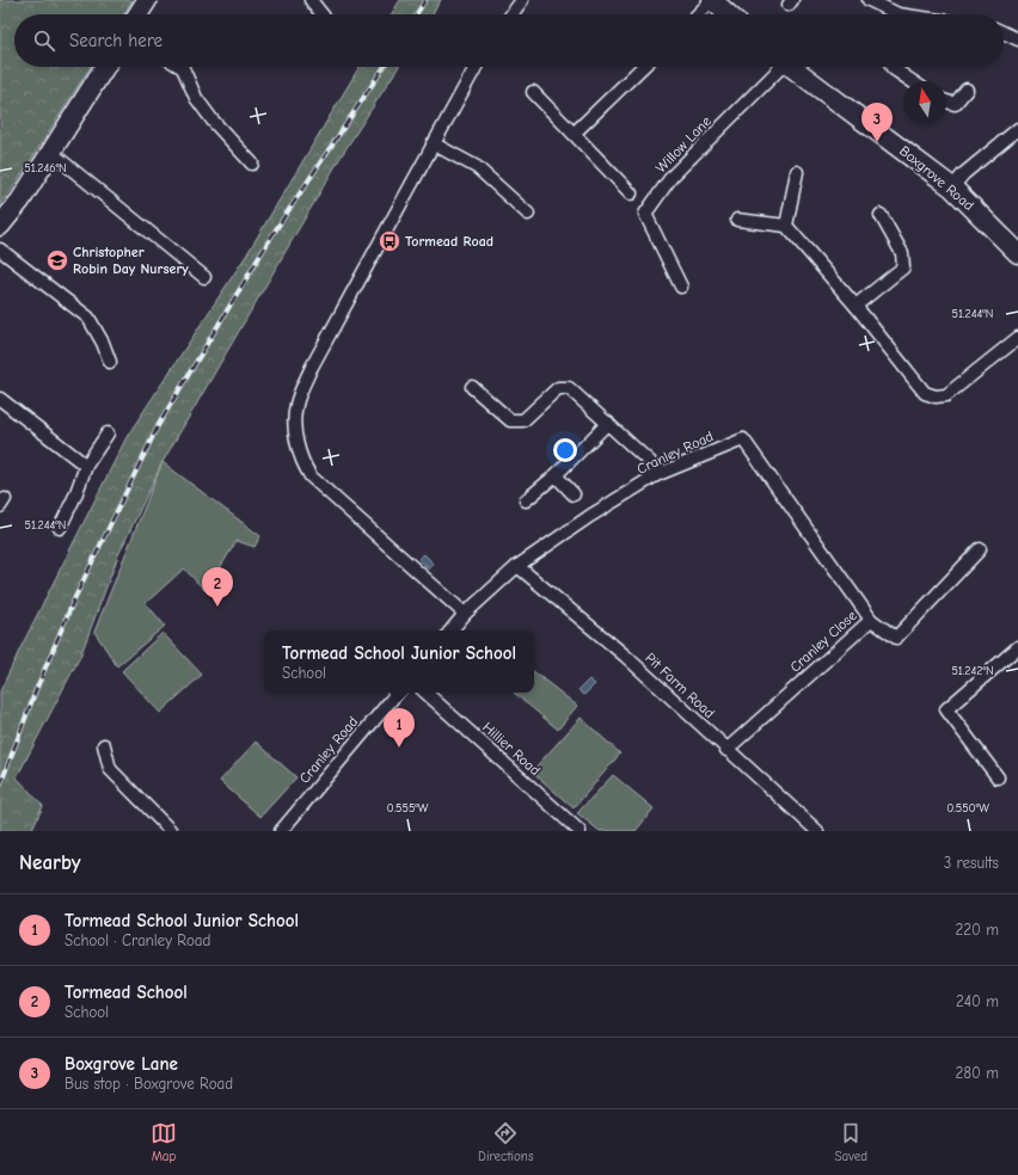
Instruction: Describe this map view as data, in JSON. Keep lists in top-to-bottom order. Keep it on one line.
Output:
{"streets":{"main road":["Boxgrove Road"],"street":["Willow Lane","Cranley Road","Cranley Close","Pit Farm Road","Hillier Road"]},"crossings":[["Cranley Road","Cranley Close"],["Cranley Road","Pit Farm Road"],["Cranley Close","Pit Farm Road"]],"places":{"bus stop":["Tormead Road"],"school or university":["Christopher Robin Day Nursery"]},"north":"top","page":{"search":"Search here","pins":["3","2","1"],"popup":["Tormead School Junior School","School"],"heading":["Nearby","3 results"],"list":[{"mark":"1","name":"Tormead School Junior School","note":"School · Cranley Road","value":"220 m"},{"mark":"2","name":"Tormead School","note":"School","value":"240 m"},{"mark":"3","name":"Boxgrove Lane","note":"Bus stop · Boxgrove Road","value":"280 m"}],"nav":["Map","Directions","Saved"]},"coordinates":["51.246°N","51.244°N","51.242°N","0.555°W","0.550°W"]}
